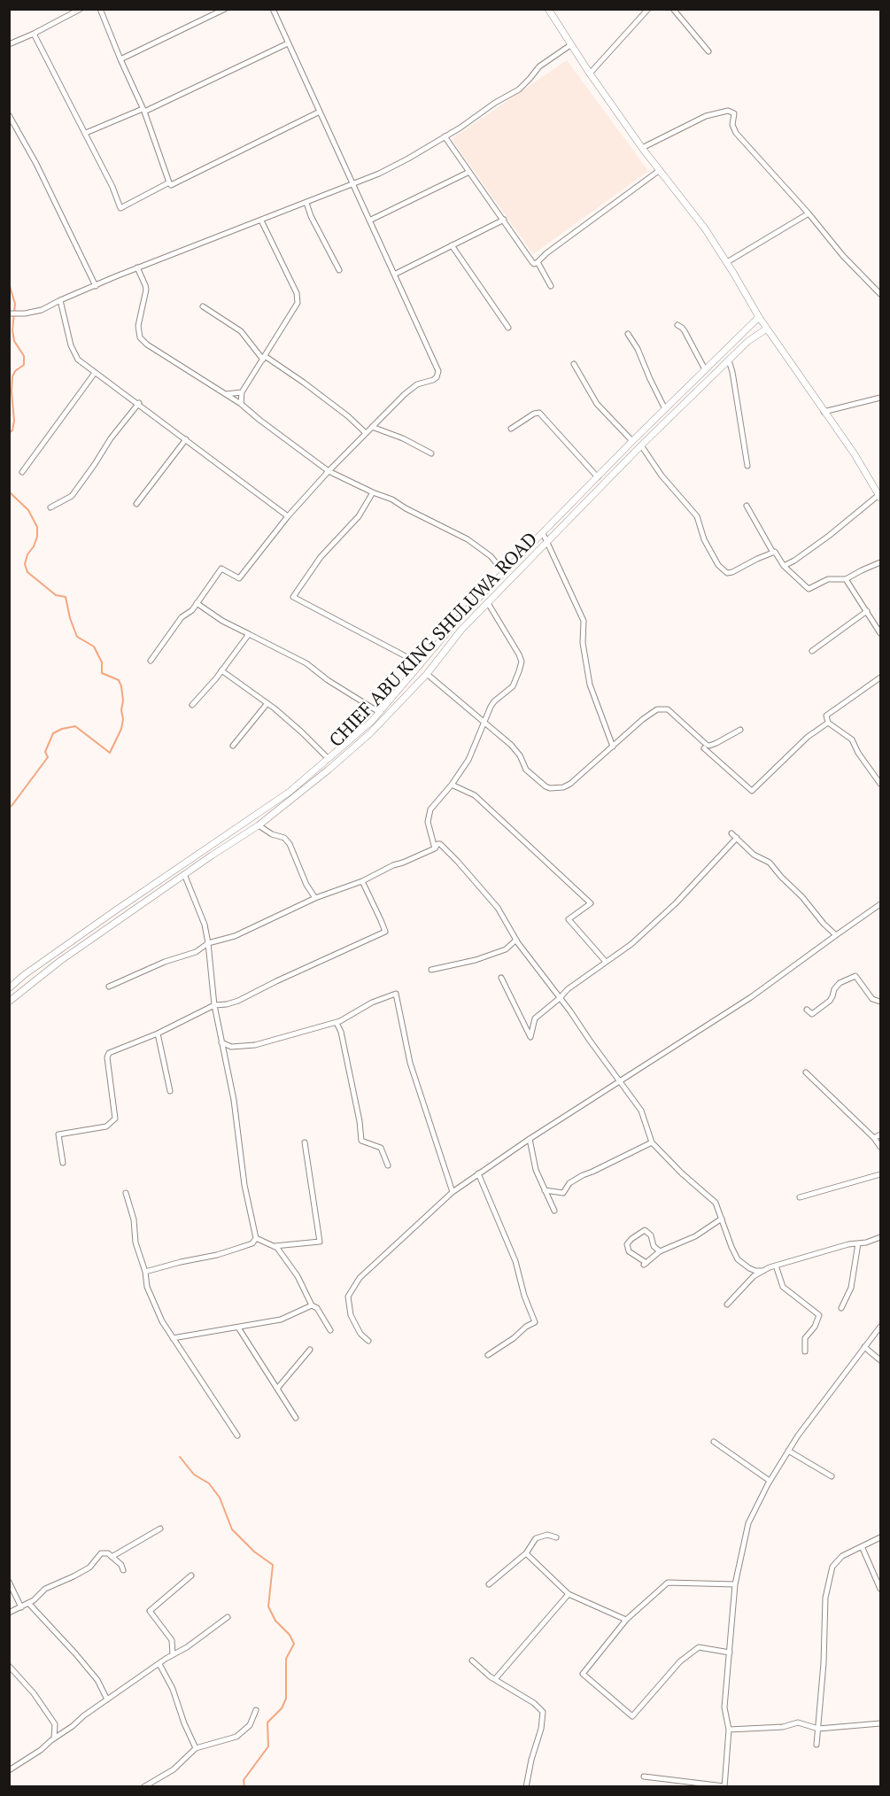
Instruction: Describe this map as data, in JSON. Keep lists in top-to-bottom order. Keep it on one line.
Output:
{"streets":{"street":["CHIEF ABU KING SHULUWA ROAD"]}}
